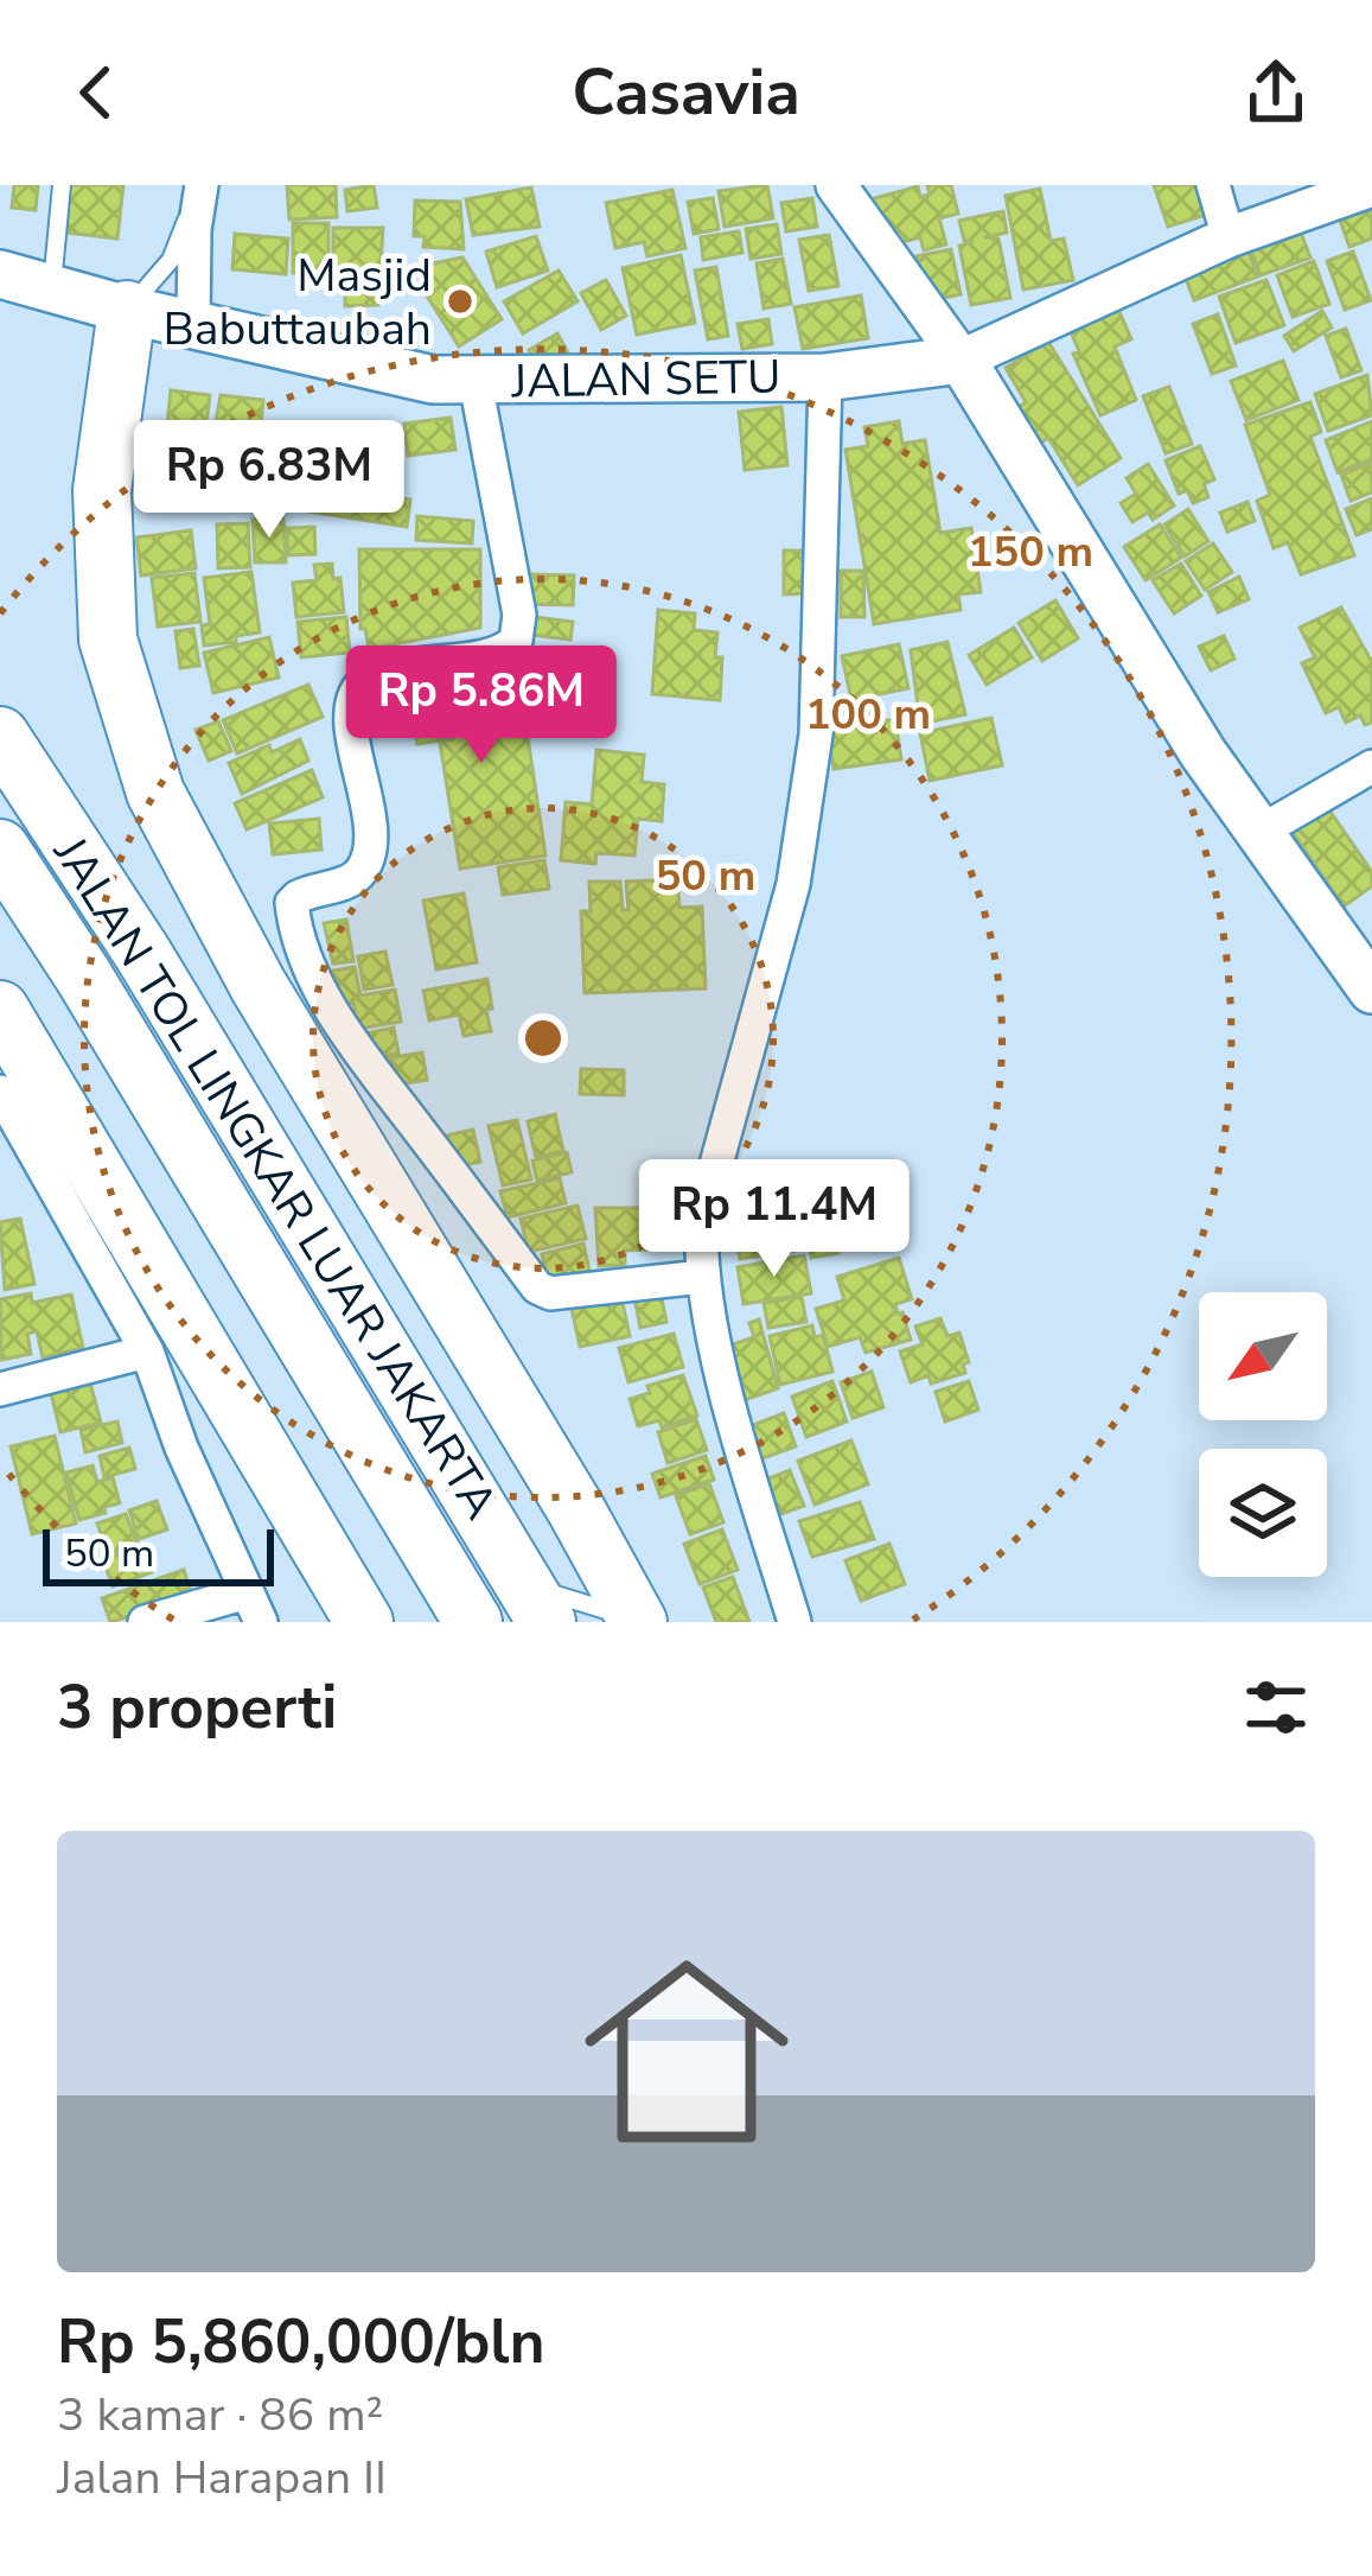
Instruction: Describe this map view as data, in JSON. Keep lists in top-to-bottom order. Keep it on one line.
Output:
{"streets":{"highway":["JALAN TOL LINGKAR LUAR JAKARTA"],"main road":["JALAN SETU"]},"places":["Masjid Babuttaubah"],"scale_bar":"50 m","north":"bottom left","page":{"header":"Casavia","price":["Rp 6.83M","Rp 5.86M","Rp 11.4M"],"scale":"50 m","heading":"3 properti","list":[{"name":"Rp 5,860,000/bln","note":"3 kamar · 86 m² · Jalan Harapan II"}]},"rings":["150 m","100 m","50 m"]}
